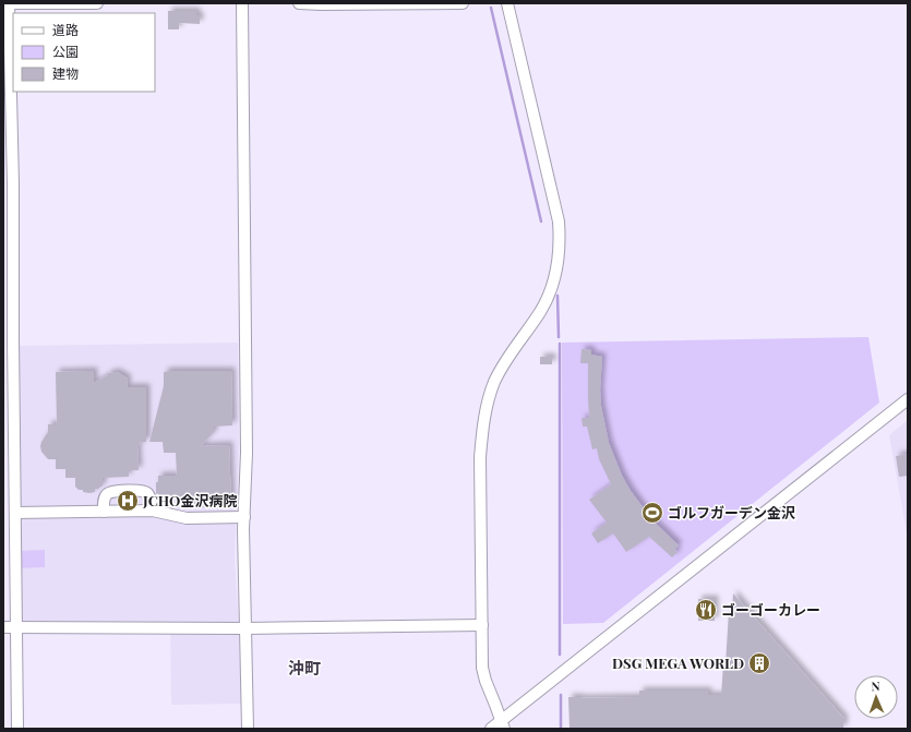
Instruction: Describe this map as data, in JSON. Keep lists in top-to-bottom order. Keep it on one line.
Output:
{"districts":["沖町"],"places":{"hospital":["JCHO金沢病院"],"sports":["ゴルフガーデン金沢"],"restaurant":["ゴーゴーカレー"],"building":["DSG MEGA WORLD"]},"legend":["道路","公園","建物"],"north":"top"}
